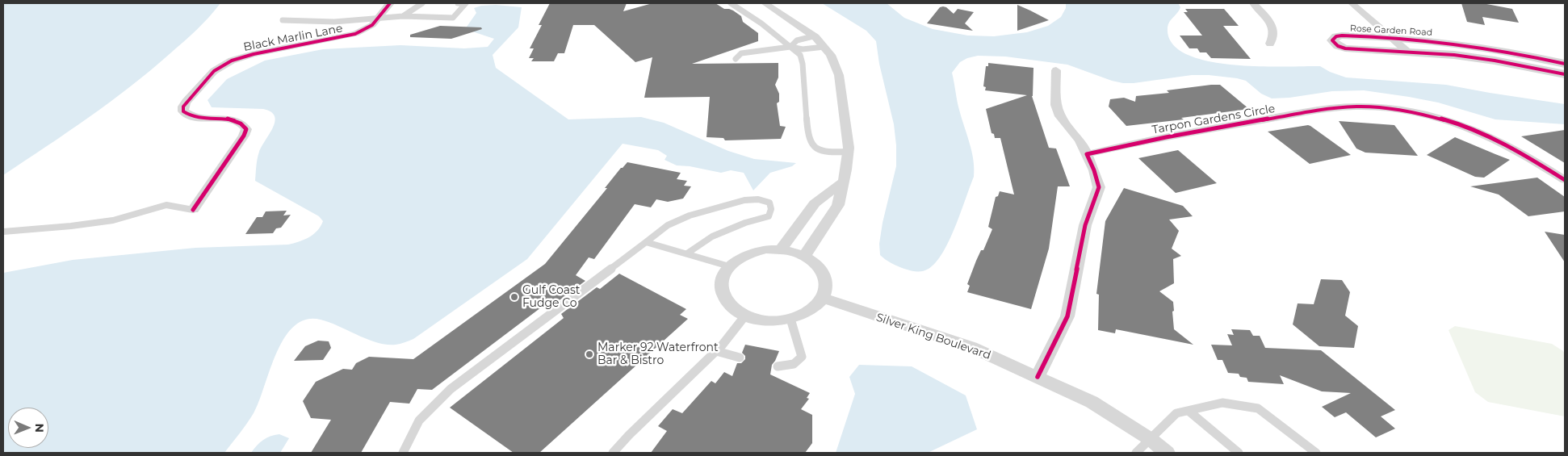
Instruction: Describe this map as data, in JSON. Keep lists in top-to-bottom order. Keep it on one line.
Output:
{"streets":{"street":["Rose Garden Road","Black Marlin Lane","Tarpon Gardens Circle","Silver King Boulevard"]},"places":["Gulf Coast Fudge Co","Marker 92 Waterfront Bar & Bistro"],"north":"right"}
